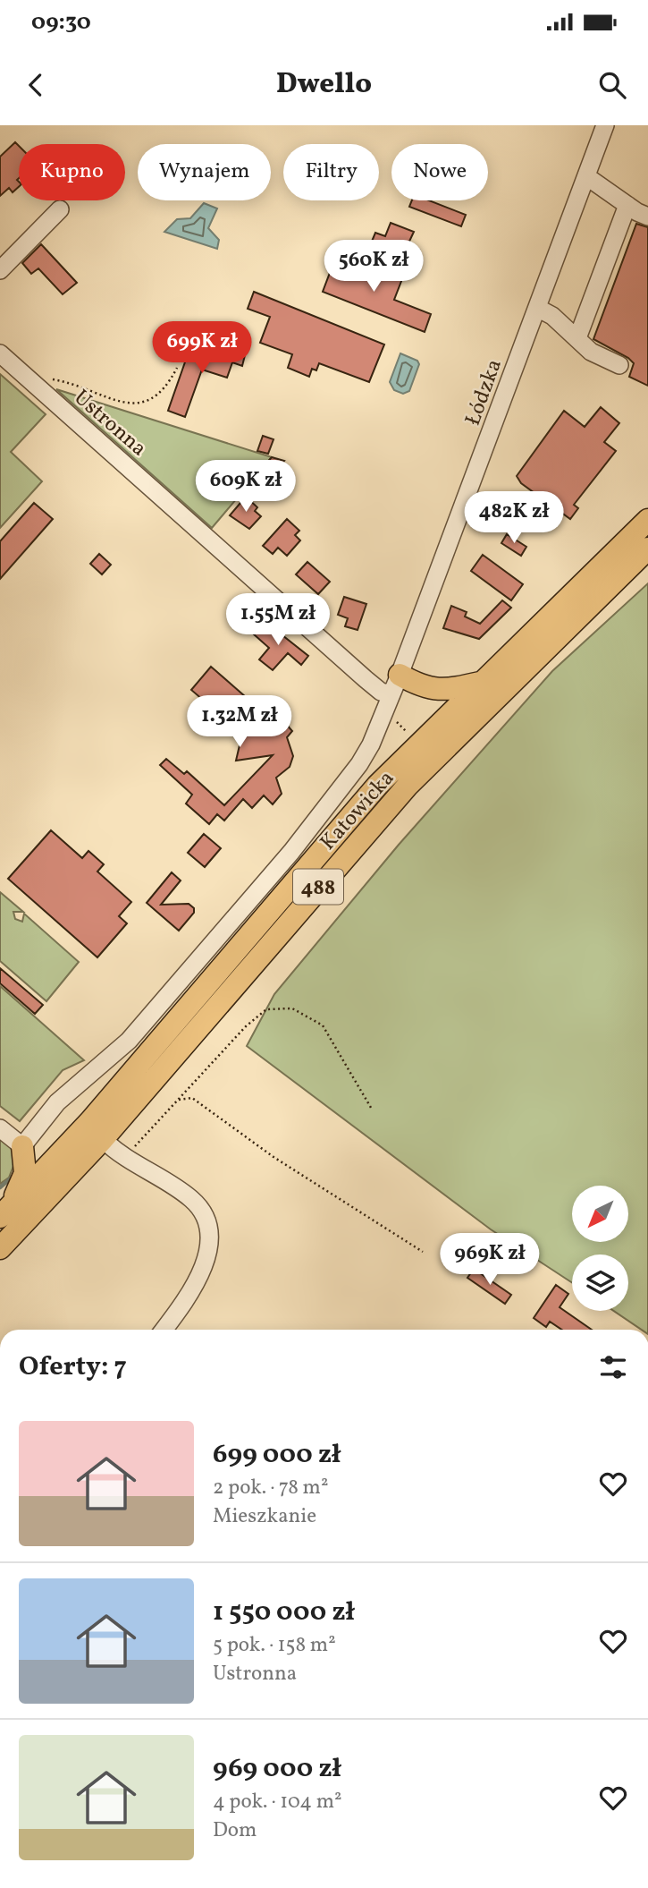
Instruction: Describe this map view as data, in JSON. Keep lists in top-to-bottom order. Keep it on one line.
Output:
{"streets":{"main road":["Katowicka","488"],"street":["Łódzka","Ustronna"]},"crossings":[["Łódzka","Ustronna"],["Katowicka","488"]],"north":"bottom left","page":{"status":"09:30","header":"Dwello","chip":["Kupno","Wynajem","Filtry","Nowe"],"price":["560K zł","699K zł","609K zł","482K zł","1.55M zł","1.32M zł","969K zł"],"heading":"Oferty: 7","list":[{"name":"699 000 zł","note":"2 pok. · 78 m² · Mieszkanie"},{"name":"1 550 000 zł","note":"5 pok. · 158 m² · Ustronna"},{"name":"969 000 zł","note":"4 pok. · 104 m² · Dom"}]}}
